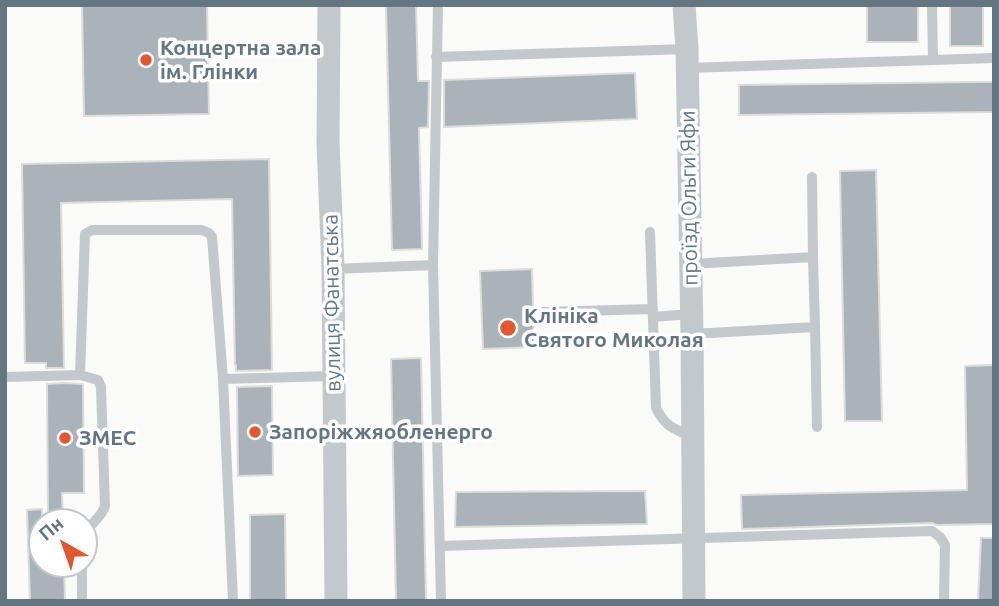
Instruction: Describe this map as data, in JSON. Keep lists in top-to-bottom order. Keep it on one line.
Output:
{"streets":{"street":["проїзд Ольги Яфи","вулиця Фанатська"]},"places":["Концертна зала ім. Глінки","Клініка Святого Миколая","Запоріжжяобленерго","ЗМЕС"],"north":"top left"}
